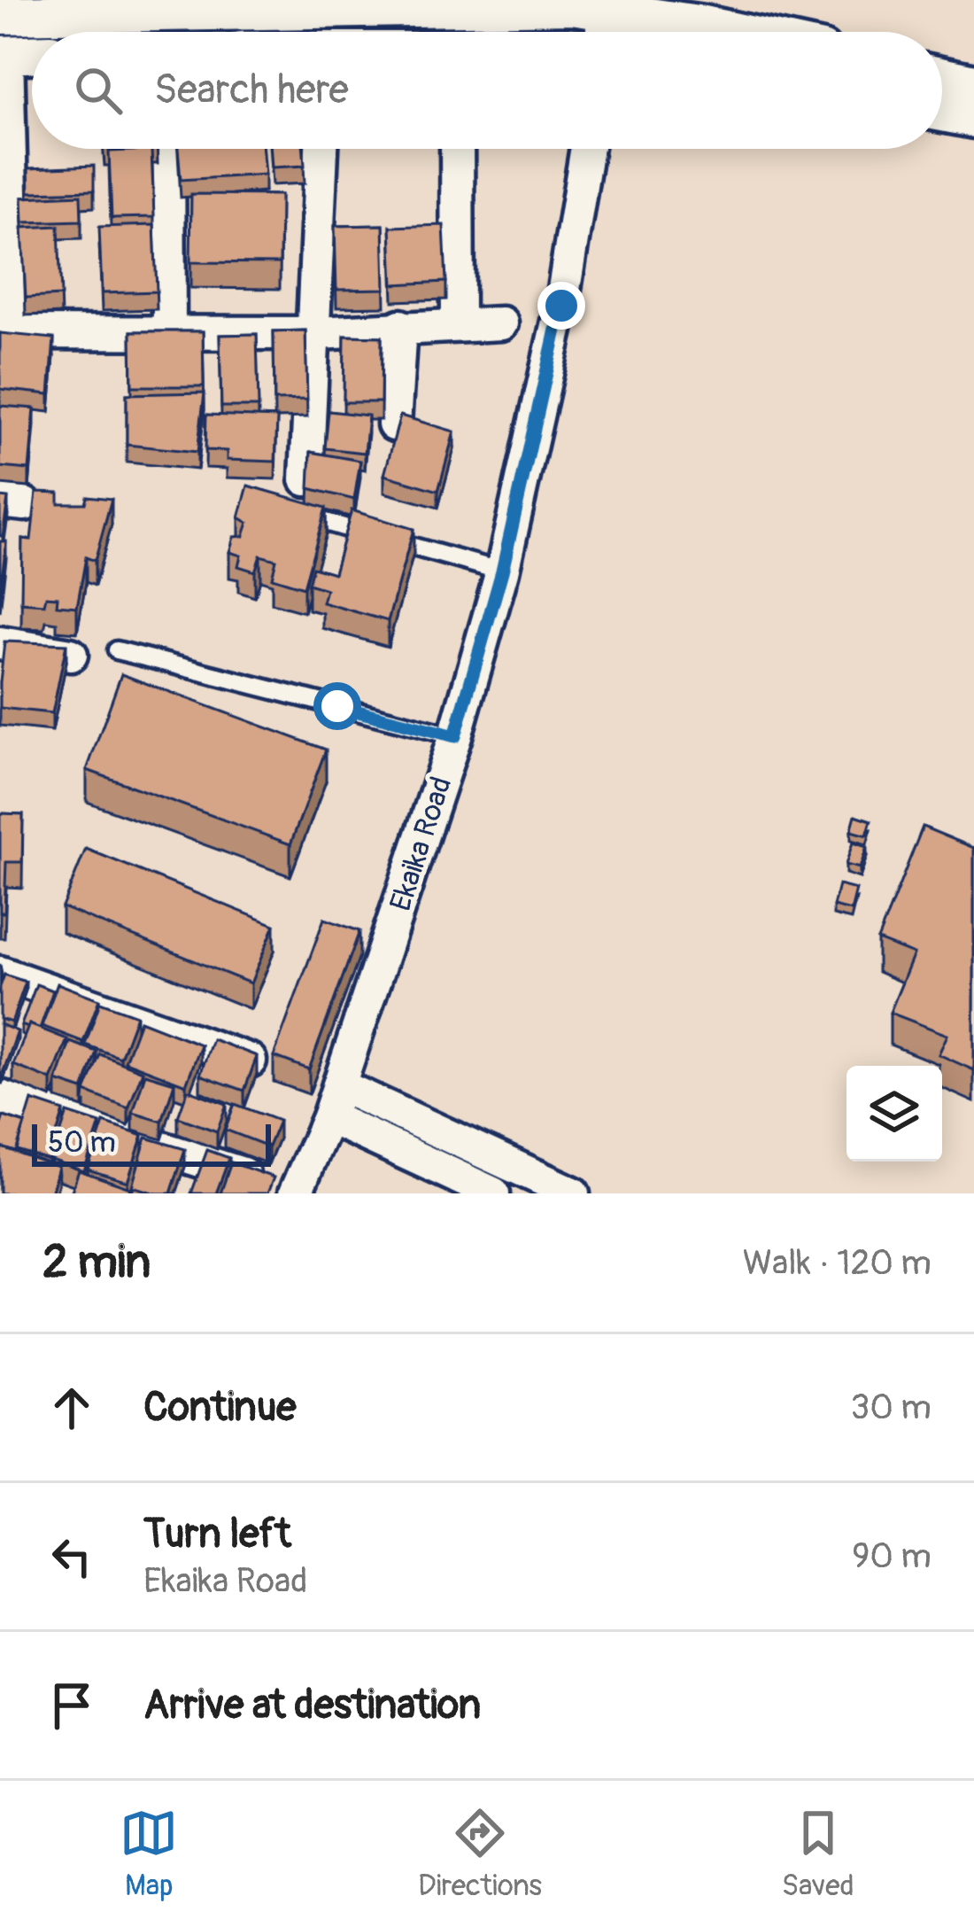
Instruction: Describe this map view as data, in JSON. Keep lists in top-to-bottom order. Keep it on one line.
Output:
{"streets":{"street":["Ekaika Road"]},"scale_bar":"50 m","page":{"search":"Search here","scale":"50 m","heading":["2 min","Walk · 120 m"],"list":[["Continue","30 m"],["Turn left","Ekaika Road","90 m"],"Arrive at destination"],"nav":["Map","Directions","Saved"]}}
